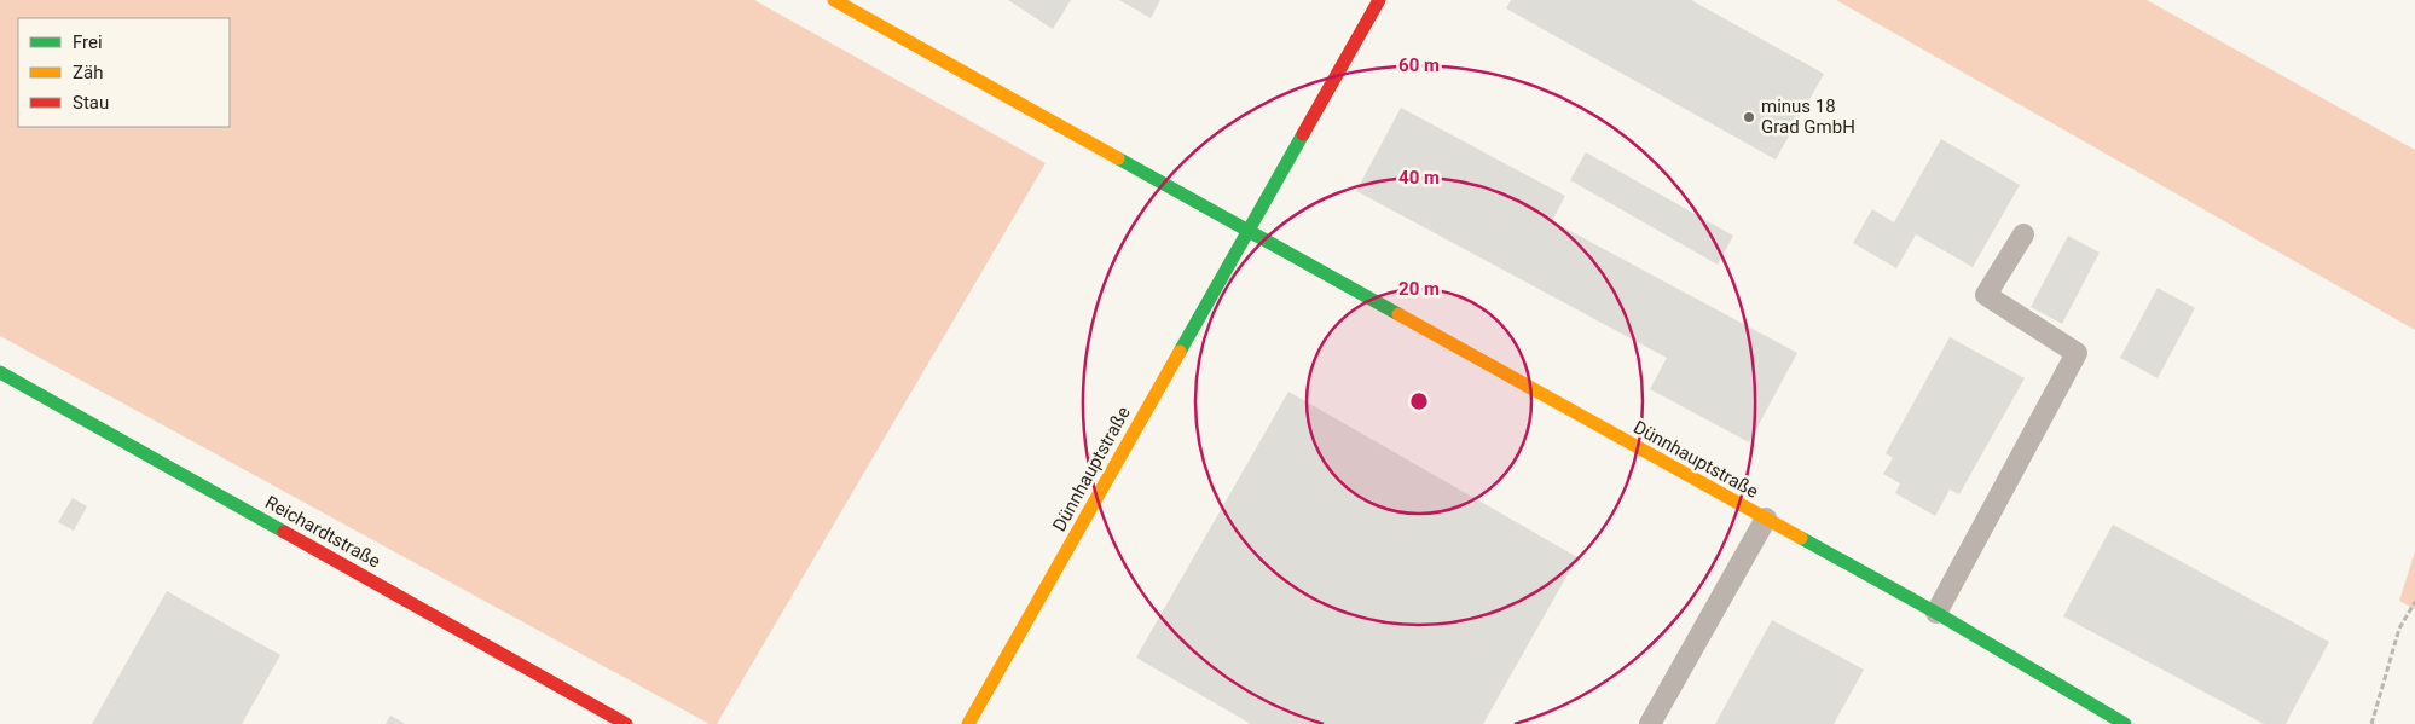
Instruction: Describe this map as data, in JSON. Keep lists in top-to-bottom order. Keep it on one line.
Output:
{"streets":{"street":["Dünnhauptstraße","Reichardtstraße"]},"places":["minus 18 Grad GmbH"],"legend":["Frei","Zäh","Stau"],"rings":["60 m","40 m","20 m"]}
